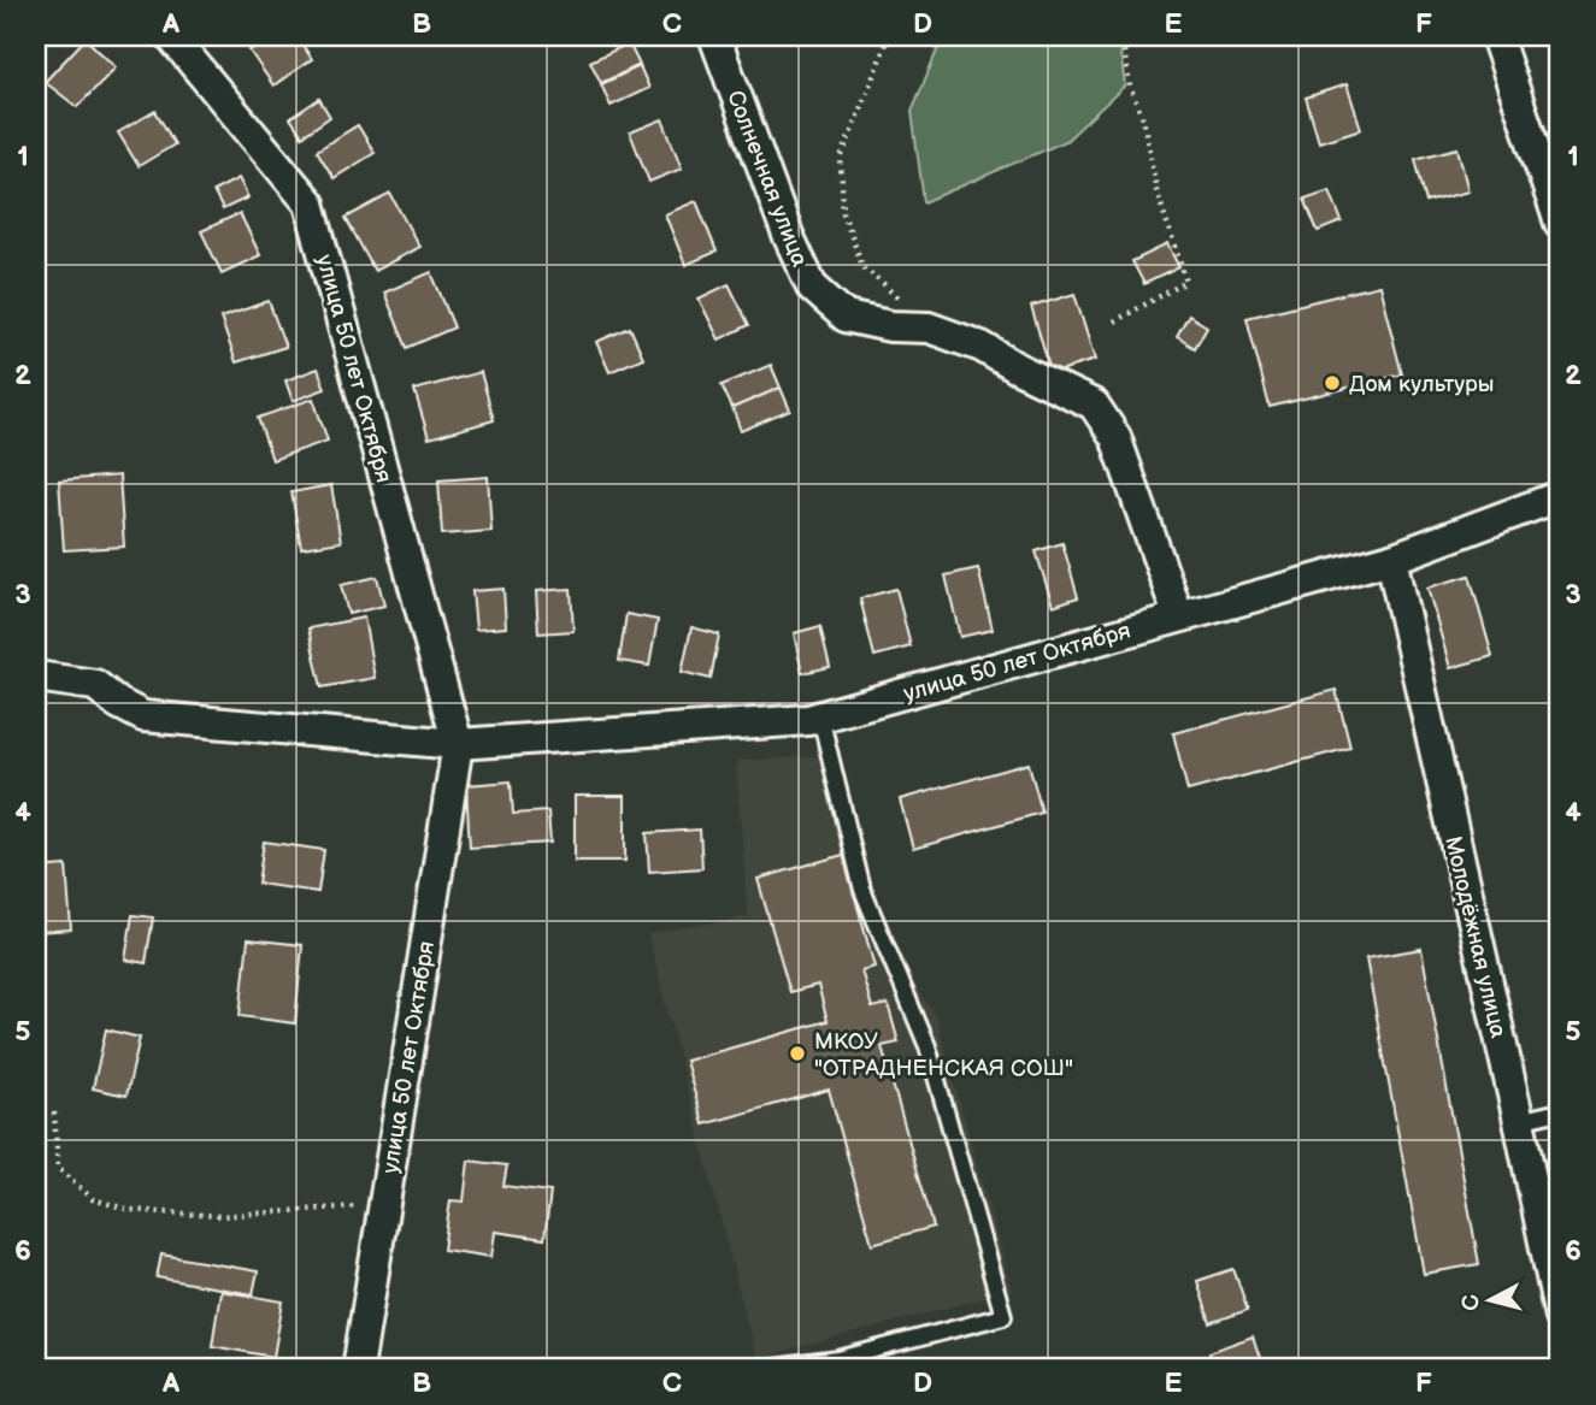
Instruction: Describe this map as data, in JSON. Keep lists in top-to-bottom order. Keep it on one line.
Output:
{"streets":{"street":["Солнечная улица","улица 50 лет Октября","Молодёжная улица"]},"crossings":[["Солнечная улица","улица 50 лет Октября"],["улица 50 лет Октября","Молодёжная улица"]],"places":["Дом культуры","МКОУ \"ОТРАДНЕНСКАЯ СОШ\""],"north":"left","grid":{"columns":["A","B","C","D","E","F"],"rows":["1","2","3","4","5","6"]}}
